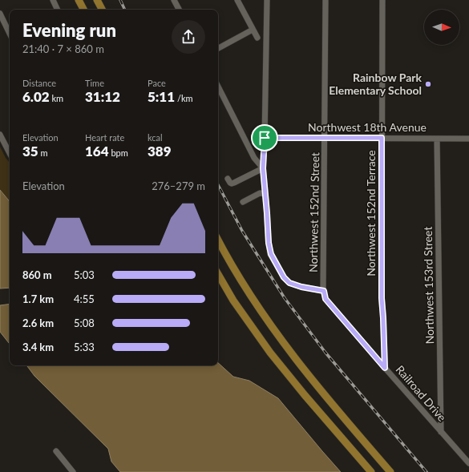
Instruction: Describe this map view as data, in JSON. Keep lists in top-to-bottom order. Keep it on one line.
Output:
{"streets":{"street":["Northwest 18th Avenue","Northwest 152nd Street","Northwest 152nd Terrace","Northwest 153rd Street","Railroad Drive"]},"crossings":[["Northwest 18th Avenue","Northwest 152nd Street"],["Northwest 18th Avenue","Northwest 152nd Terrace"],["Northwest 18th Avenue","Northwest 153rd Street"],["Northwest 152nd Street","Railroad Drive"],["Northwest 152nd Terrace","Railroad Drive"],["Northwest 153rd Street","Railroad Drive"]],"places":["Rainbow Park Elementary School"],"north":"right","page":{"heading":["Evening run","21:40 · 7 × 860 m"],"stats":[["Distance","6.02 km"],["Time","31:12"],["Pace","5:11 /km"],["Elevation","35 m"],["Heart rate","164 bpm"],["kcal","389"]],"chart":["Elevation","276–279 m"],"list":[{"name":"860 m","note":"5:03"},{"name":"1.7 km","note":"4:55"},{"name":"2.6 km","note":"5:08"},{"name":"3.4 km","note":"5:33"}]}}
